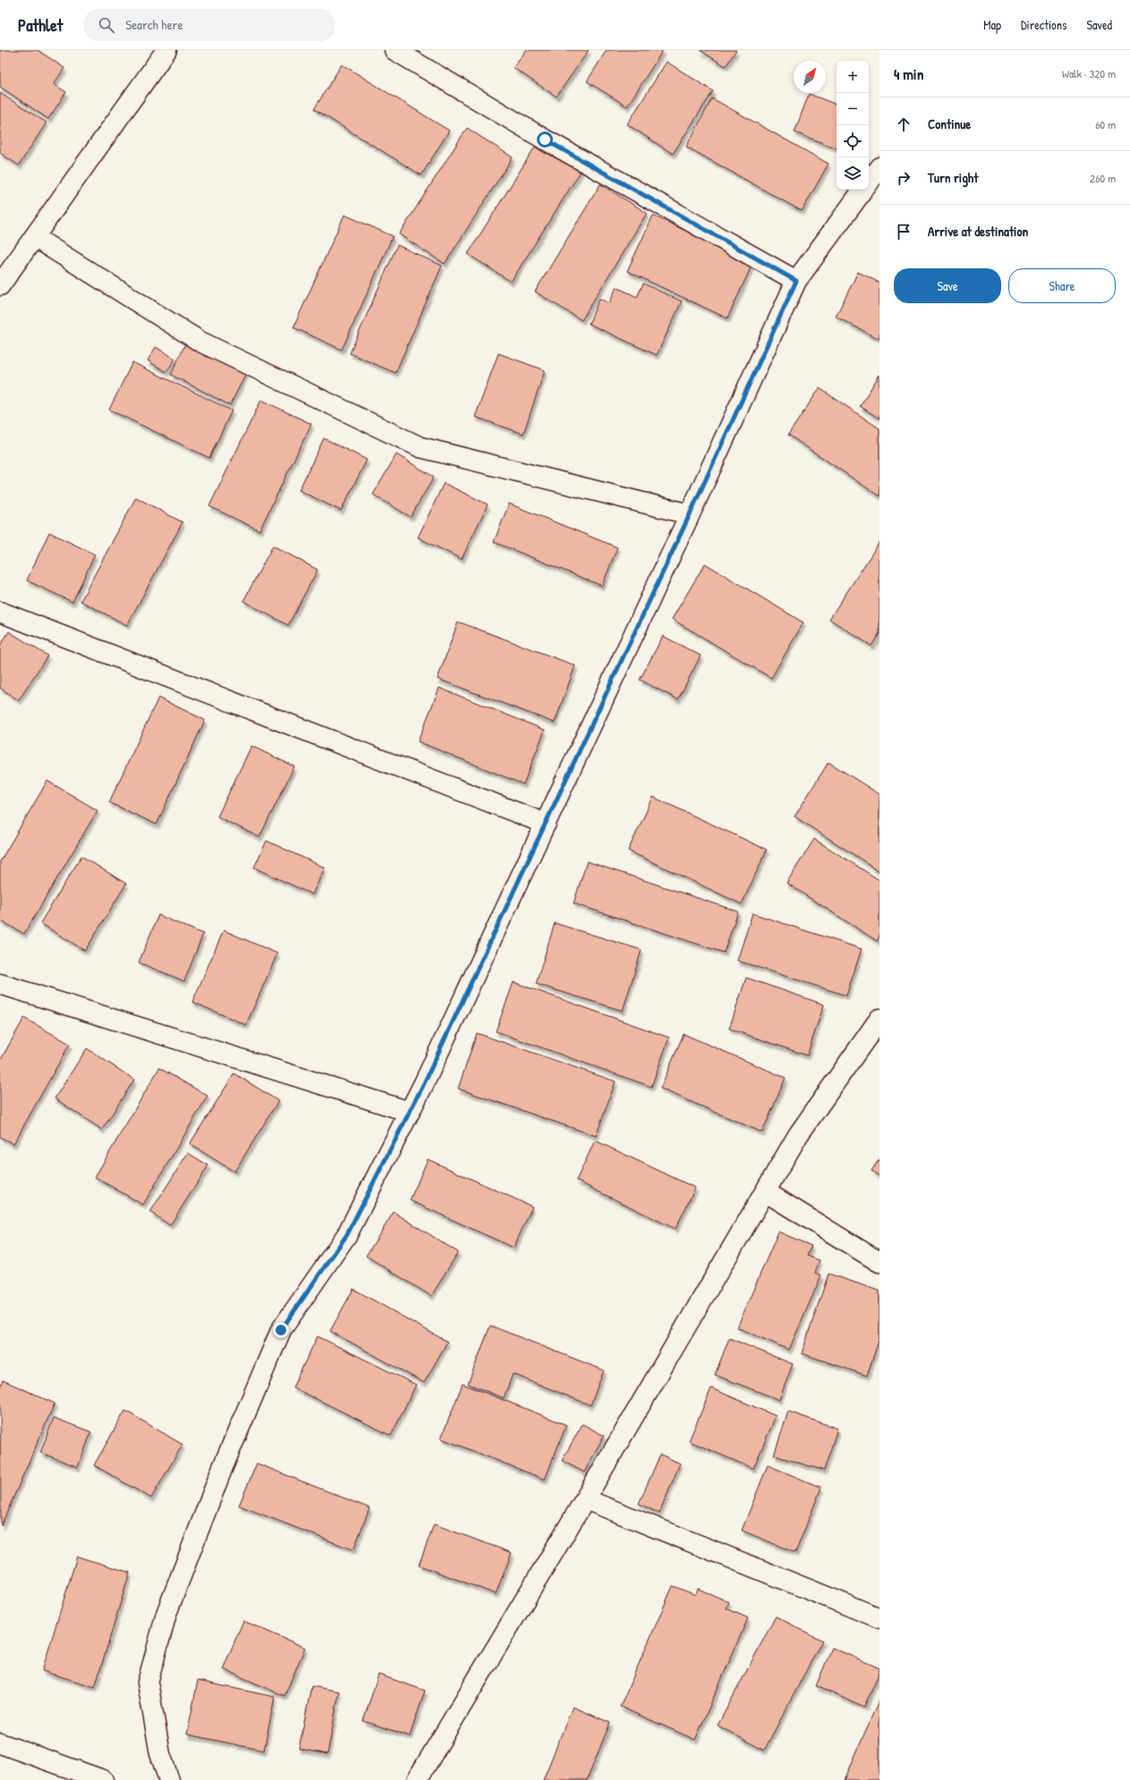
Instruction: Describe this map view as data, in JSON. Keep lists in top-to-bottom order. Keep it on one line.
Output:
{"north":"top right","page":{"header":"Pathlet","search":"Search here","nav":["Map","Directions","Saved"],"heading":["4 min","Walk · 320 m"],"map_buttons":["+","−"],"list":[["Continue","60 m"],["Turn right","260 m"],"Arrive at destination"],"buttons":["Save","Share"]}}
